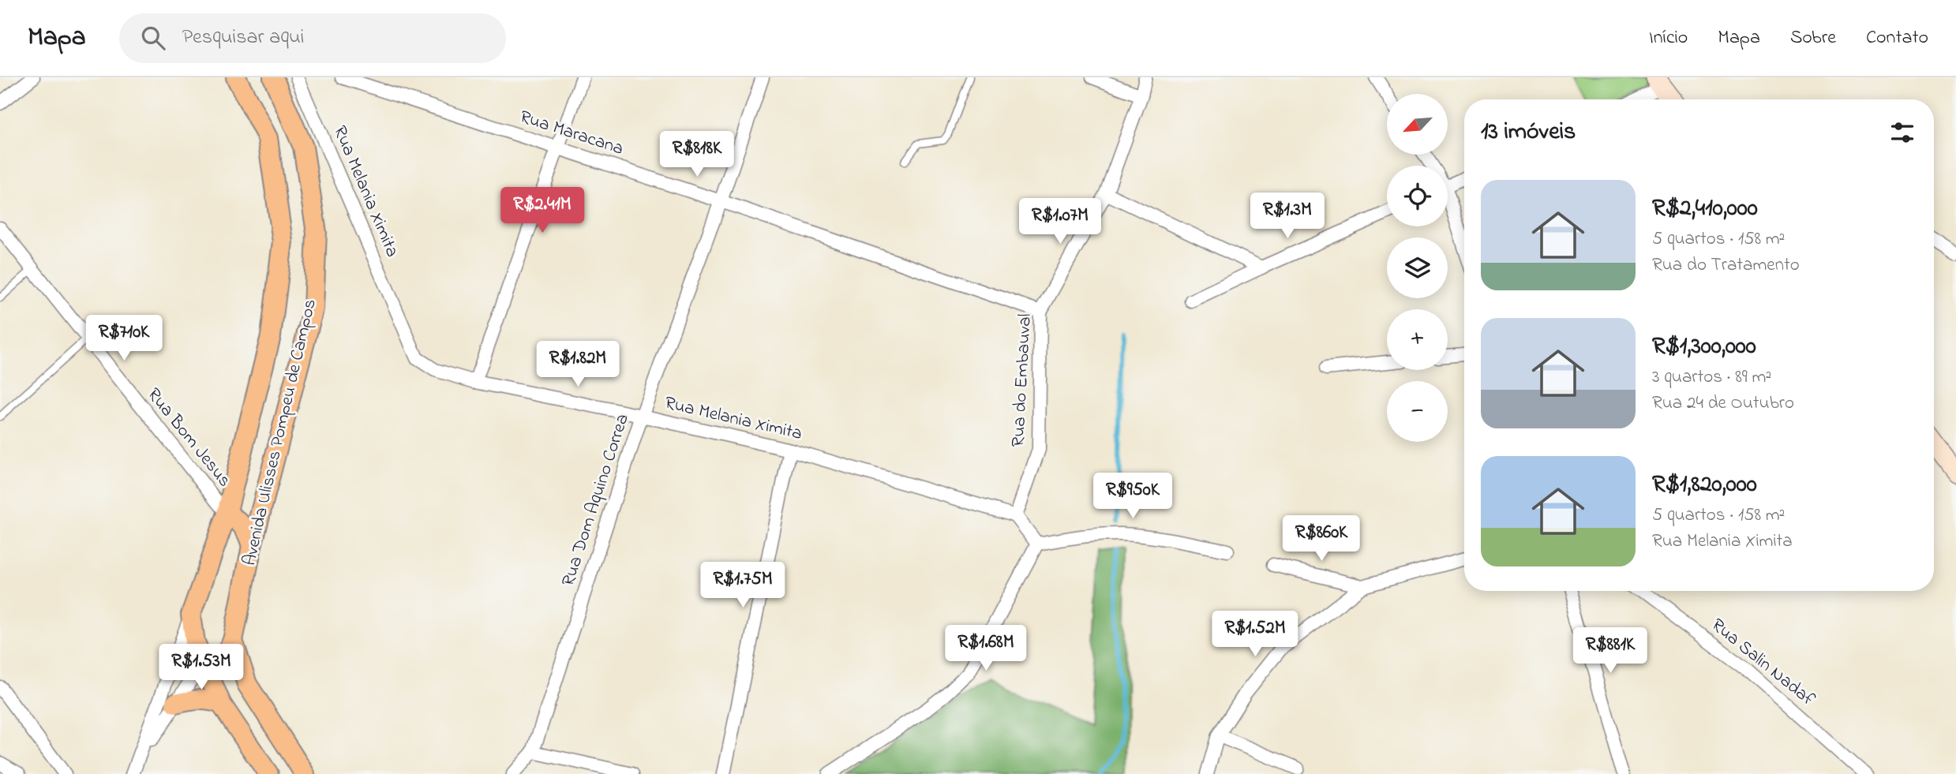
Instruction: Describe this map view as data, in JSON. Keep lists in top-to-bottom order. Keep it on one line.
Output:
{"streets":{"main road":["Avenida Ulisses Pompeu de Campos"],"street":["Rua Maracana","Rua Melania Ximita","Rua do Embauval","Rua Bom Jesus","Rua Dom Aquino Correa","Rua Salin Nadaf"]},"crossings":[["Rua Maracana","Rua do Embauval"],["Rua Maracana","Rua Dom Aquino Correa"],["Rua Melania Ximita","Rua do Embauval"],["Rua Melania Ximita","Rua Dom Aquino Correa"],["Avenida Ulisses Pompeu de Campos","Rua Bom Jesus"]],"north":"bottom left","page":{"header":"Mapa","search":"Pesquisar aqui","nav":["Início","Mapa","Sobre","Contato"],"map_buttons":["+","−"],"heading":"13 imóveis","price":["R$818K","R$2.41M","R$1.3M","R$1.07M","R$710K","R$1.82M","R$950K","R$860K","R$1.75M","R$1.52M","R$1.68M","R$881K","R$1.53M"],"list":[{"name":"R$2,410,000","note":"5 quartos · 158 m² · Rua do Tratamento"},{"name":"R$1,300,000","note":"3 quartos · 89 m² · Rua 24 de Outubro"},{"name":"R$1,820,000","note":"5 quartos · 158 m² · Rua Melania Ximita"}]}}
